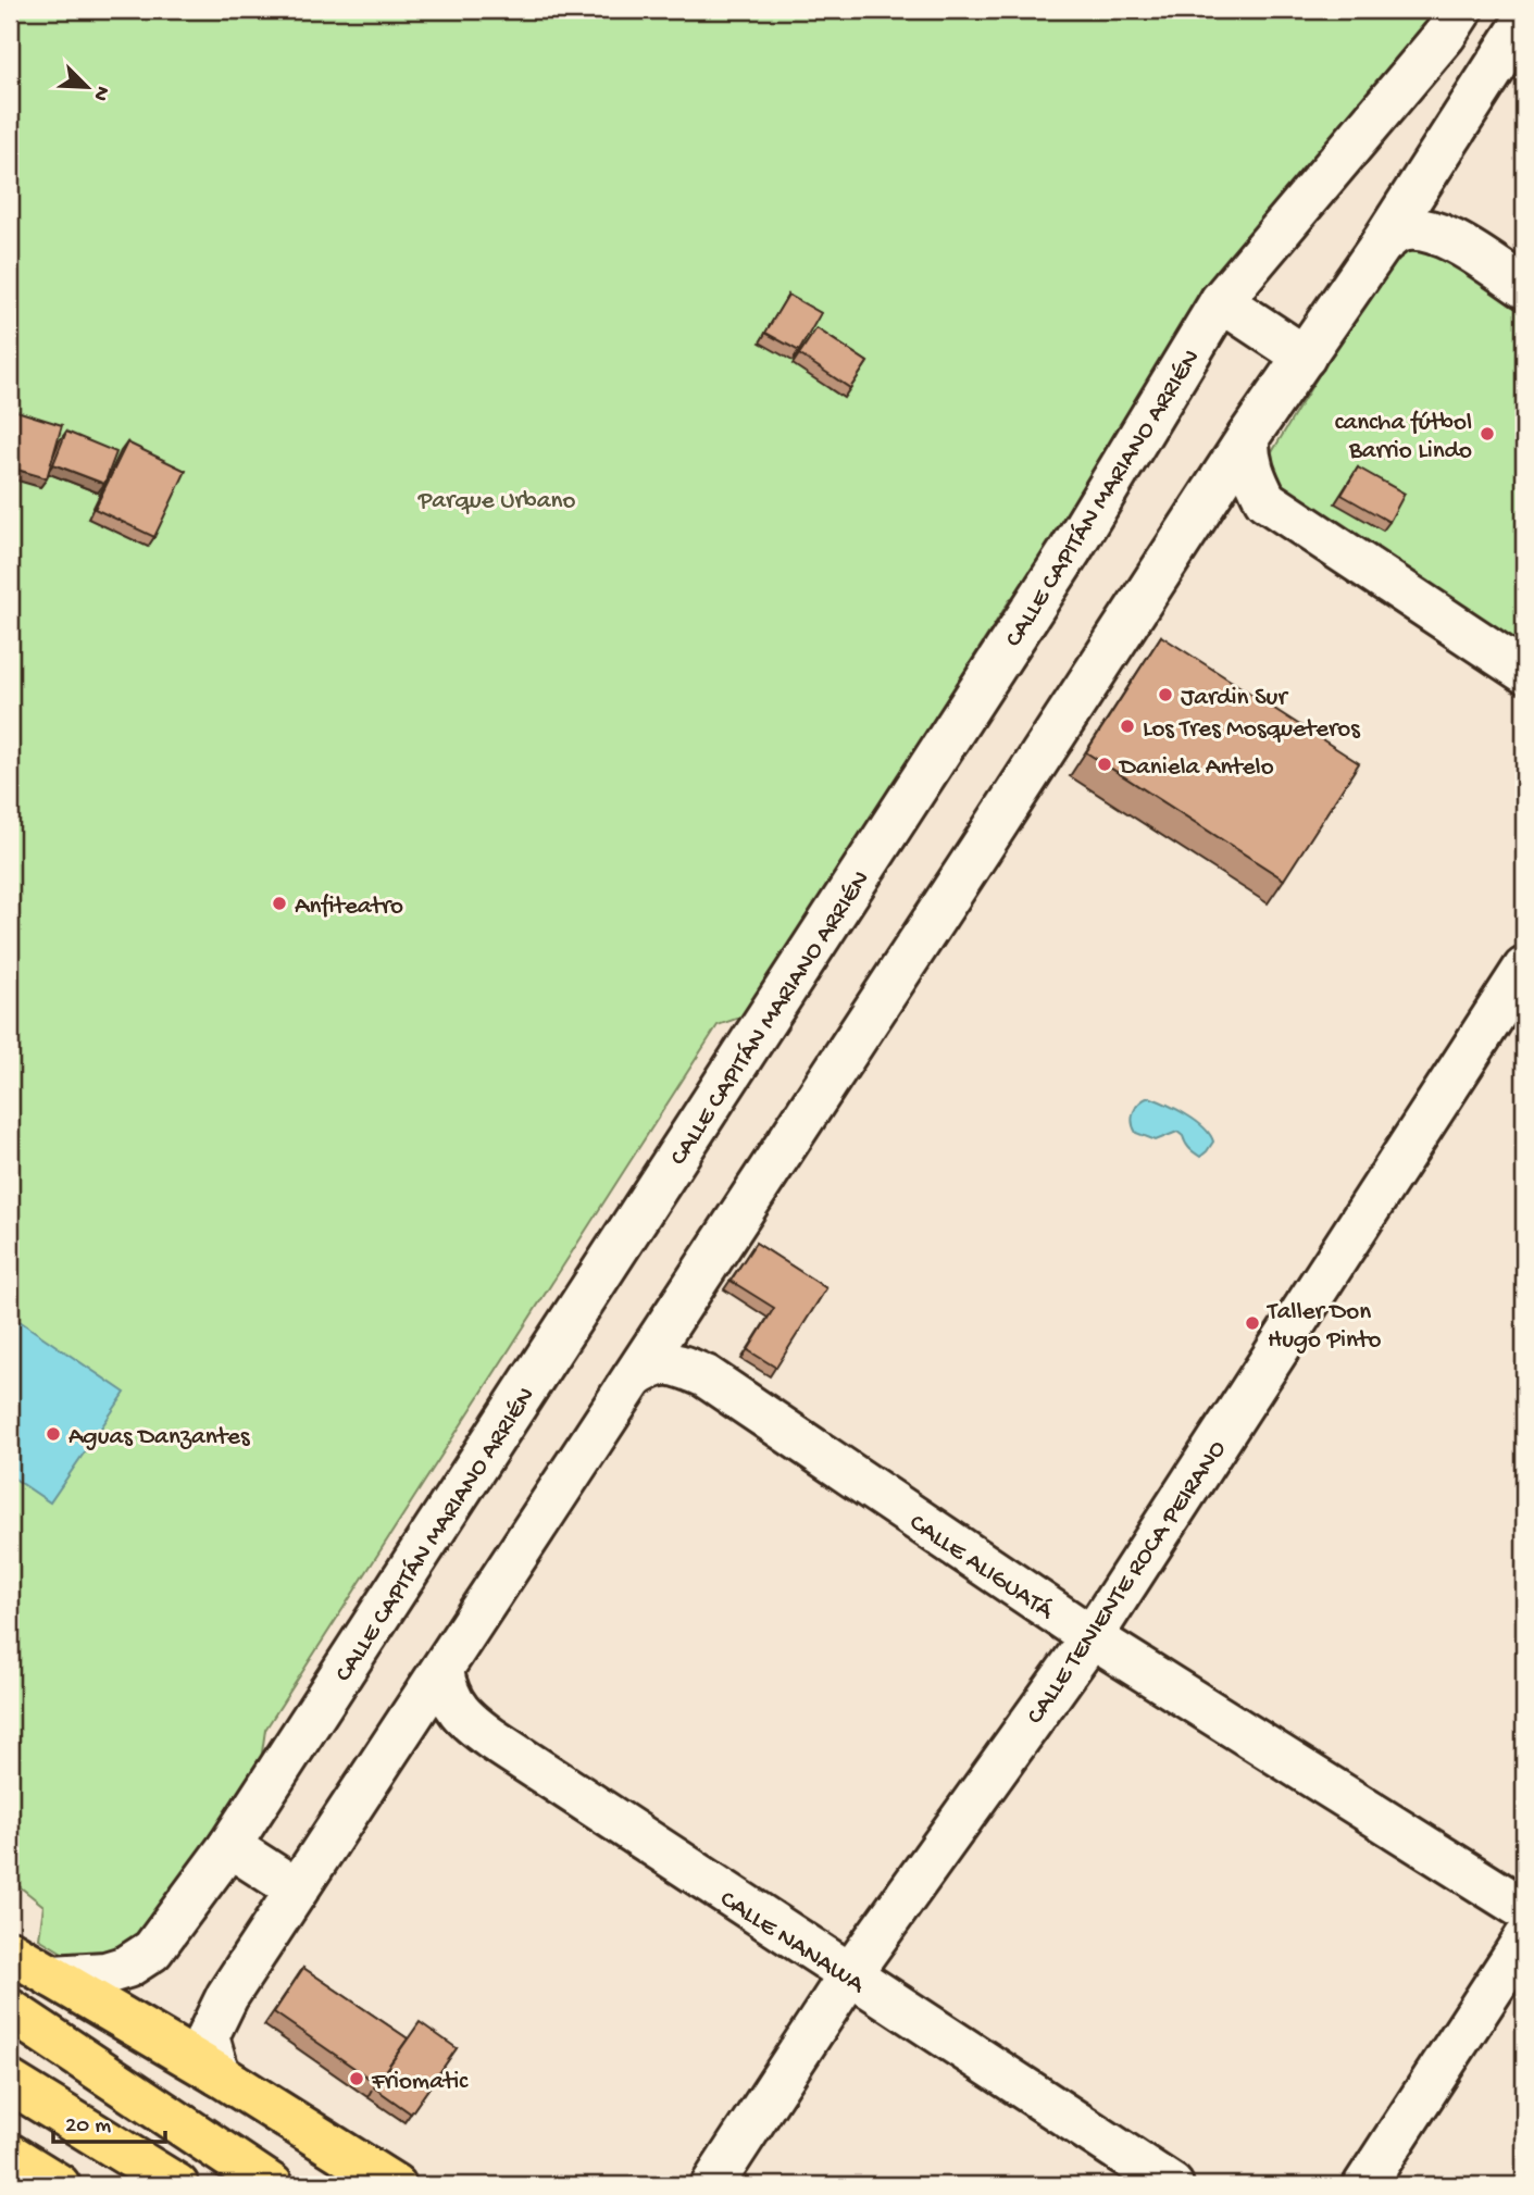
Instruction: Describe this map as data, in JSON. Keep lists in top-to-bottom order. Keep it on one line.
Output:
{"streets":{"street":["CALLE CAPITÁN MARIANO ARRIÉN","CALLE ALIGUATÁ","CALLE TENIENTE ROCA PEIRANO","CALLE NANAWA"]},"crossings":[["CALLE ALIGUATÁ","CALLE TENIENTE ROCA PEIRANO"],["CALLE TENIENTE ROCA PEIRANO","CALLE NANAWA"]],"parks":["Parque Urbano"],"places":["cancha fútbol Barrio Lindo","Jardin Sur","Los Tres Mosqueteros","Daniela Antelo","Anfiteatro","Taller Don Hugo Pinto","Aguas Danzantes","Friomatic"],"scale_bar":"20 m","north":"bottom right"}
